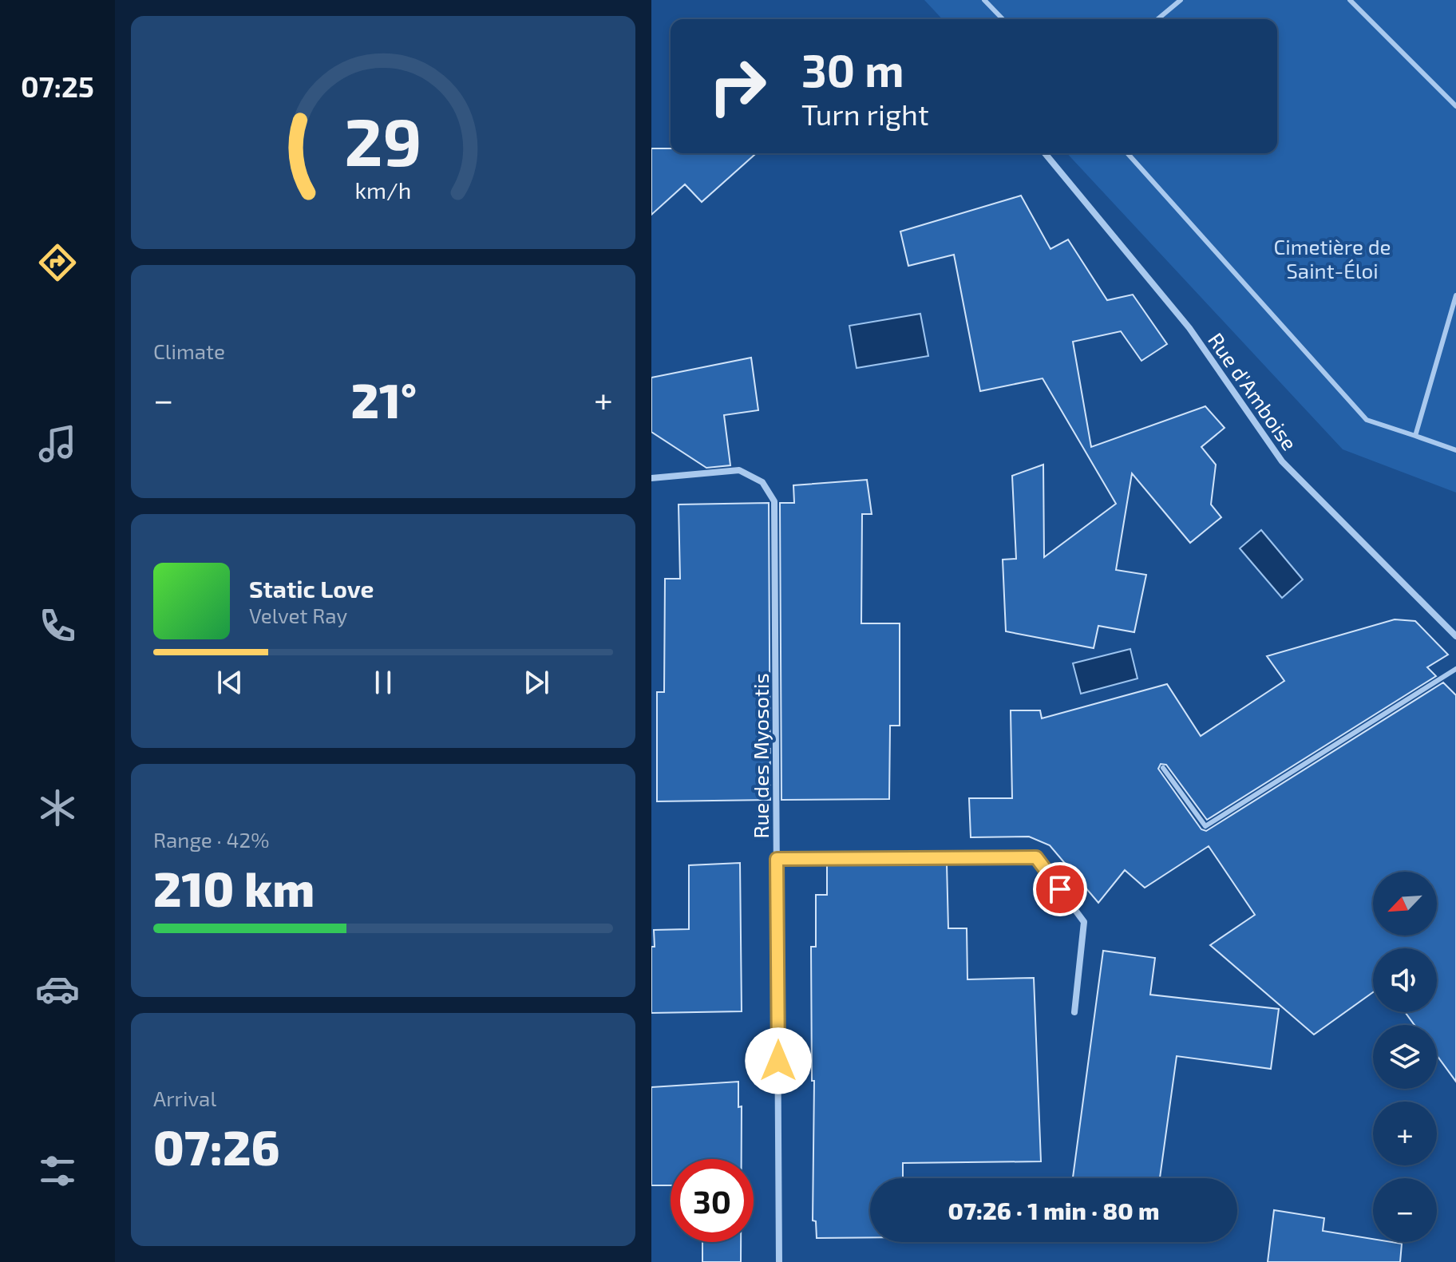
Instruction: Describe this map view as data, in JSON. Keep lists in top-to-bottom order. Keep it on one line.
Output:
{"streets":{"street":["Rue d'Amboise","Rue des Myosotis"]},"parks":["Cimetière de Saint-Éloi"],"north":"bottom left","page":{"tabs":"07:25","turn":["30 m","Turn right"],"tile":["Climate",["Range · 42%","210 km"],["Arrival","07:26"]],"heat":["−","21°","+"],"song":["Static Love","Velvet Ray"],"map_buttons":["+","−"],"limit":"30","trip":"07:26 · 1 min · 80 m","gauge":["29","km/h"]}}
